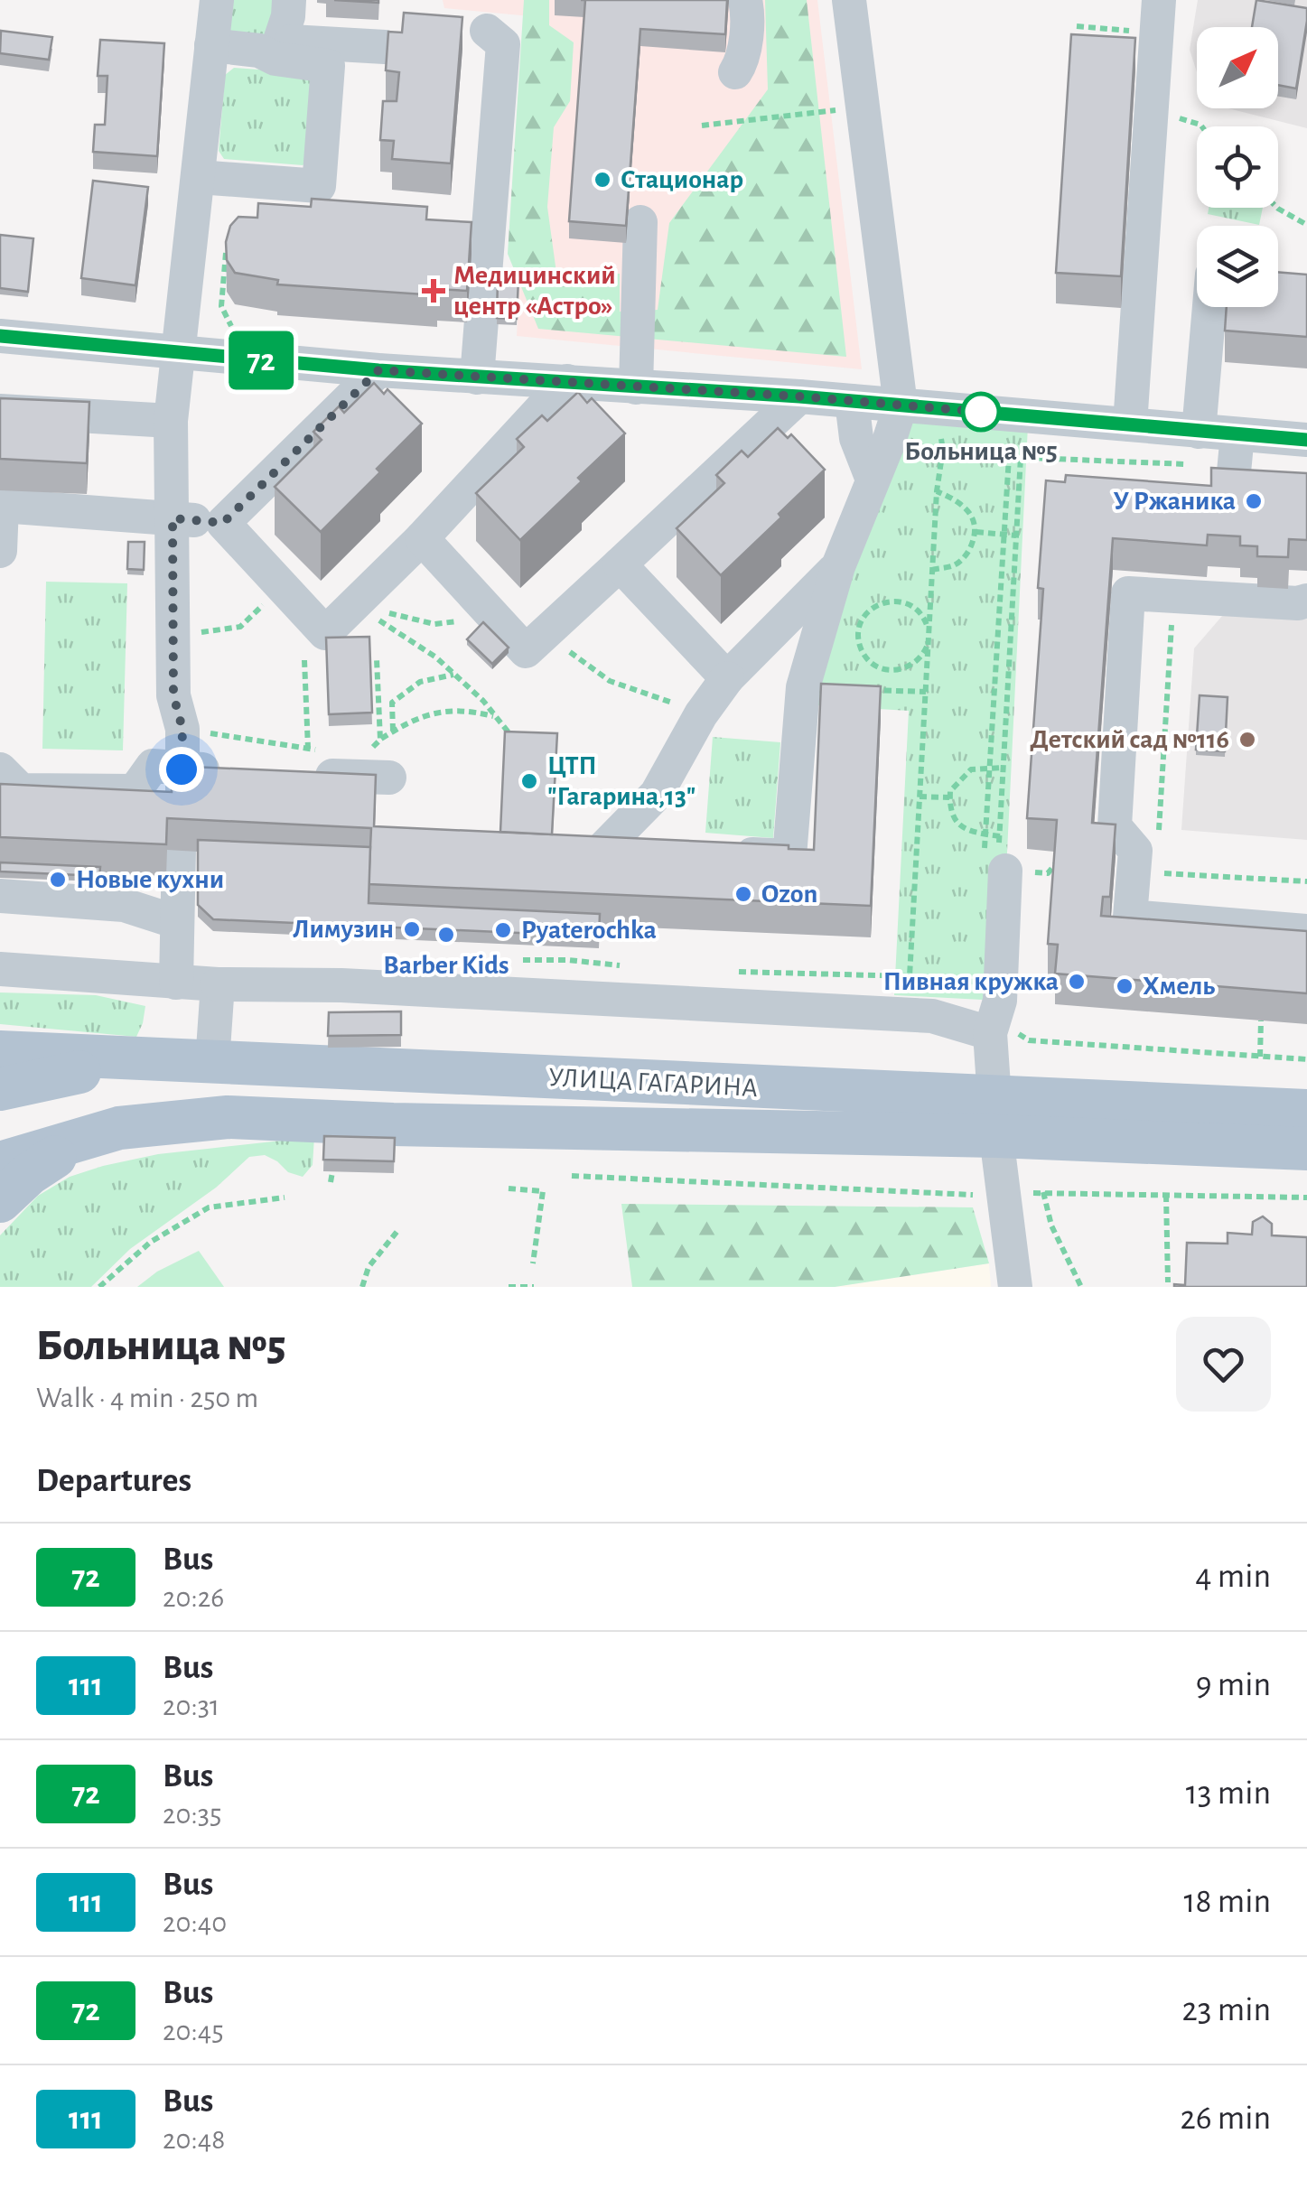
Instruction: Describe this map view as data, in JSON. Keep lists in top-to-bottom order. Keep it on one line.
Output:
{"streets":{"main road":["УЛИЦА ГАГАРИНА"]},"places":{"other":["Стационар","Больница №5","У Ржаника","Детский сад №116","ЦТП \"Гагарина,13\"","Новые кухни","Ozon","Лимузин","Pyaterochka","Barber Kids","Пивная кружка","Хмель"],"health":["Медицинский центр «Астро»"]},"lines":["bus line 72"],"north":"top right","page":{"on_map":"72","heading":[["Больница №5","Walk · 4 min · 250 m"],"Departures"],"list":[{"mark":"72","name":"Bus","note":"20:26","value":"4 min"},{"mark":"111","name":"Bus","note":"20:31","value":"9 min"},{"mark":"72","name":"Bus","note":"20:35","value":"13 min"},{"mark":"111","name":"Bus","note":"20:40","value":"18 min"},{"mark":"72","name":"Bus","note":"20:45","value":"23 min"},{"mark":"111","name":"Bus","note":"20:48","value":"26 min"}]}}
